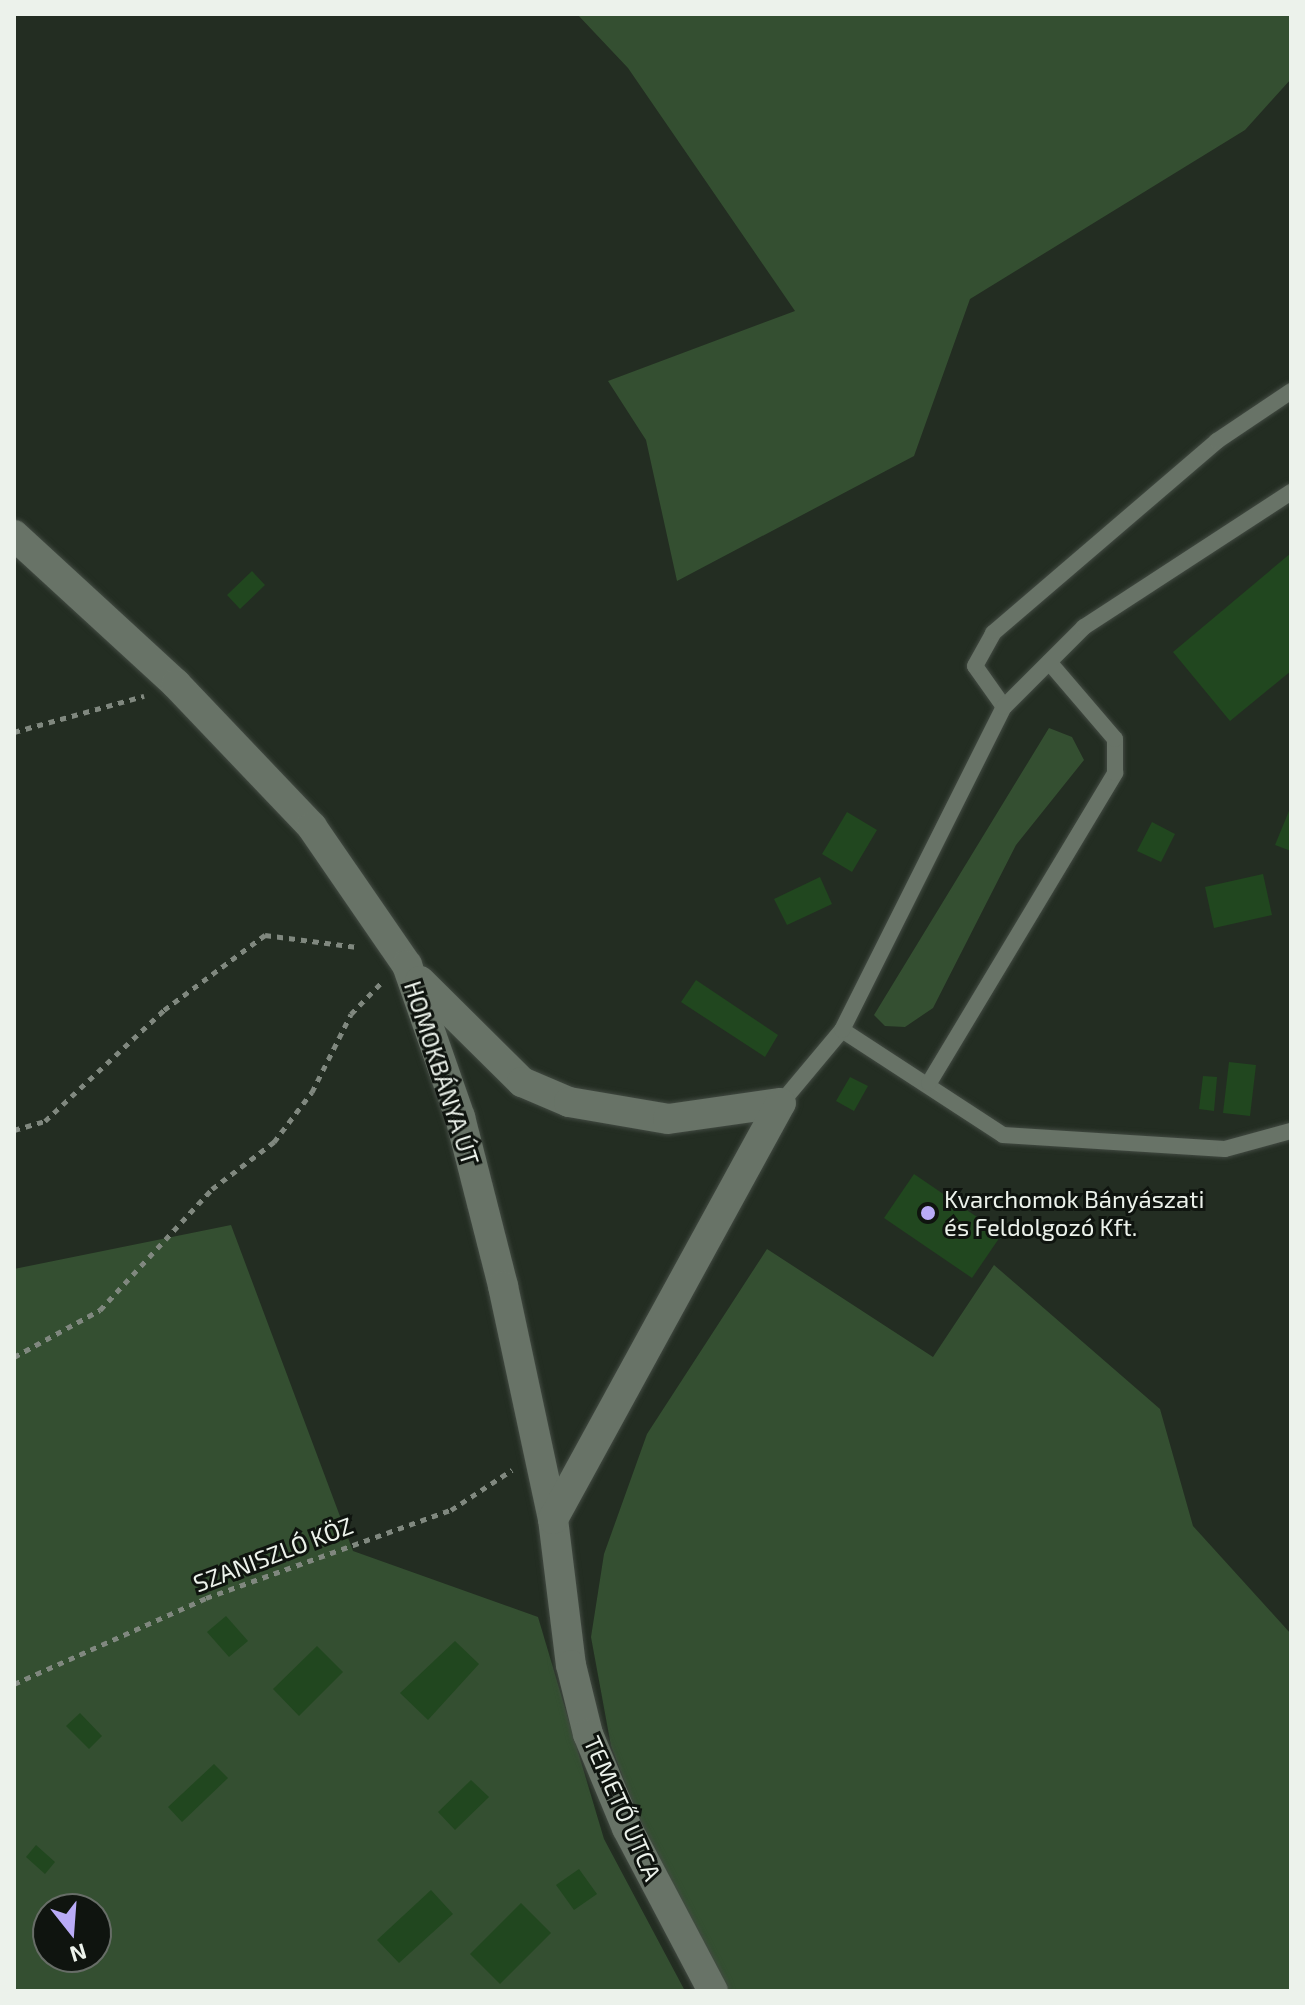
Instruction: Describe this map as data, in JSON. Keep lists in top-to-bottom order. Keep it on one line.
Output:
{"streets":{"street":["HOMOKBÁNYA ÚT","TEMETŐ UTCA"],"path":["SZANISZLÓ KÖZ"]},"crossings":[["HOMOKBÁNYA ÚT","SZANISZLÓ KÖZ"],["HOMOKBÁNYA ÚT","TEMETŐ UTCA"]],"places":["Kvarchomok Bányászati és Feldolgozó Kft."],"north":"bottom"}
